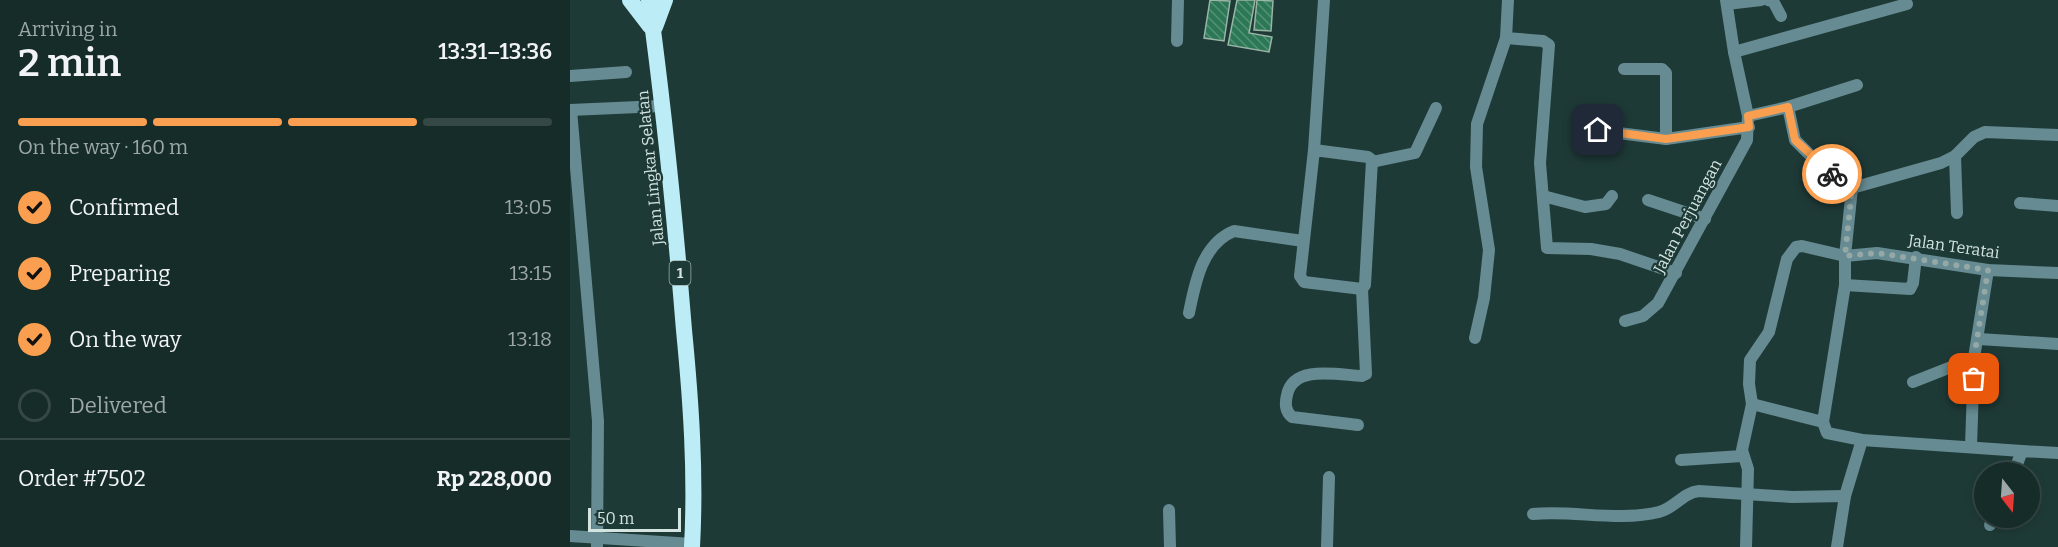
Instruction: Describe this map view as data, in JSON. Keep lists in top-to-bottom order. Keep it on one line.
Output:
{"streets":{"highway":["Jalan Lingkar Selatan","1"],"street":["Jalan Perjuangan","Jalan Teratai"]},"scale_bar":"50 m","north":"bottom","page":{"heading":["2 min","Arriving in","13:31–13:36"],"panel":["Order #7502","Rp 228,000"],"bar":"On the way · 160 m","list":[["Confirmed","13:05"],["Preparing","13:15"],["On the way","13:18"],"Delivered"],"scale":"50 m"}}
